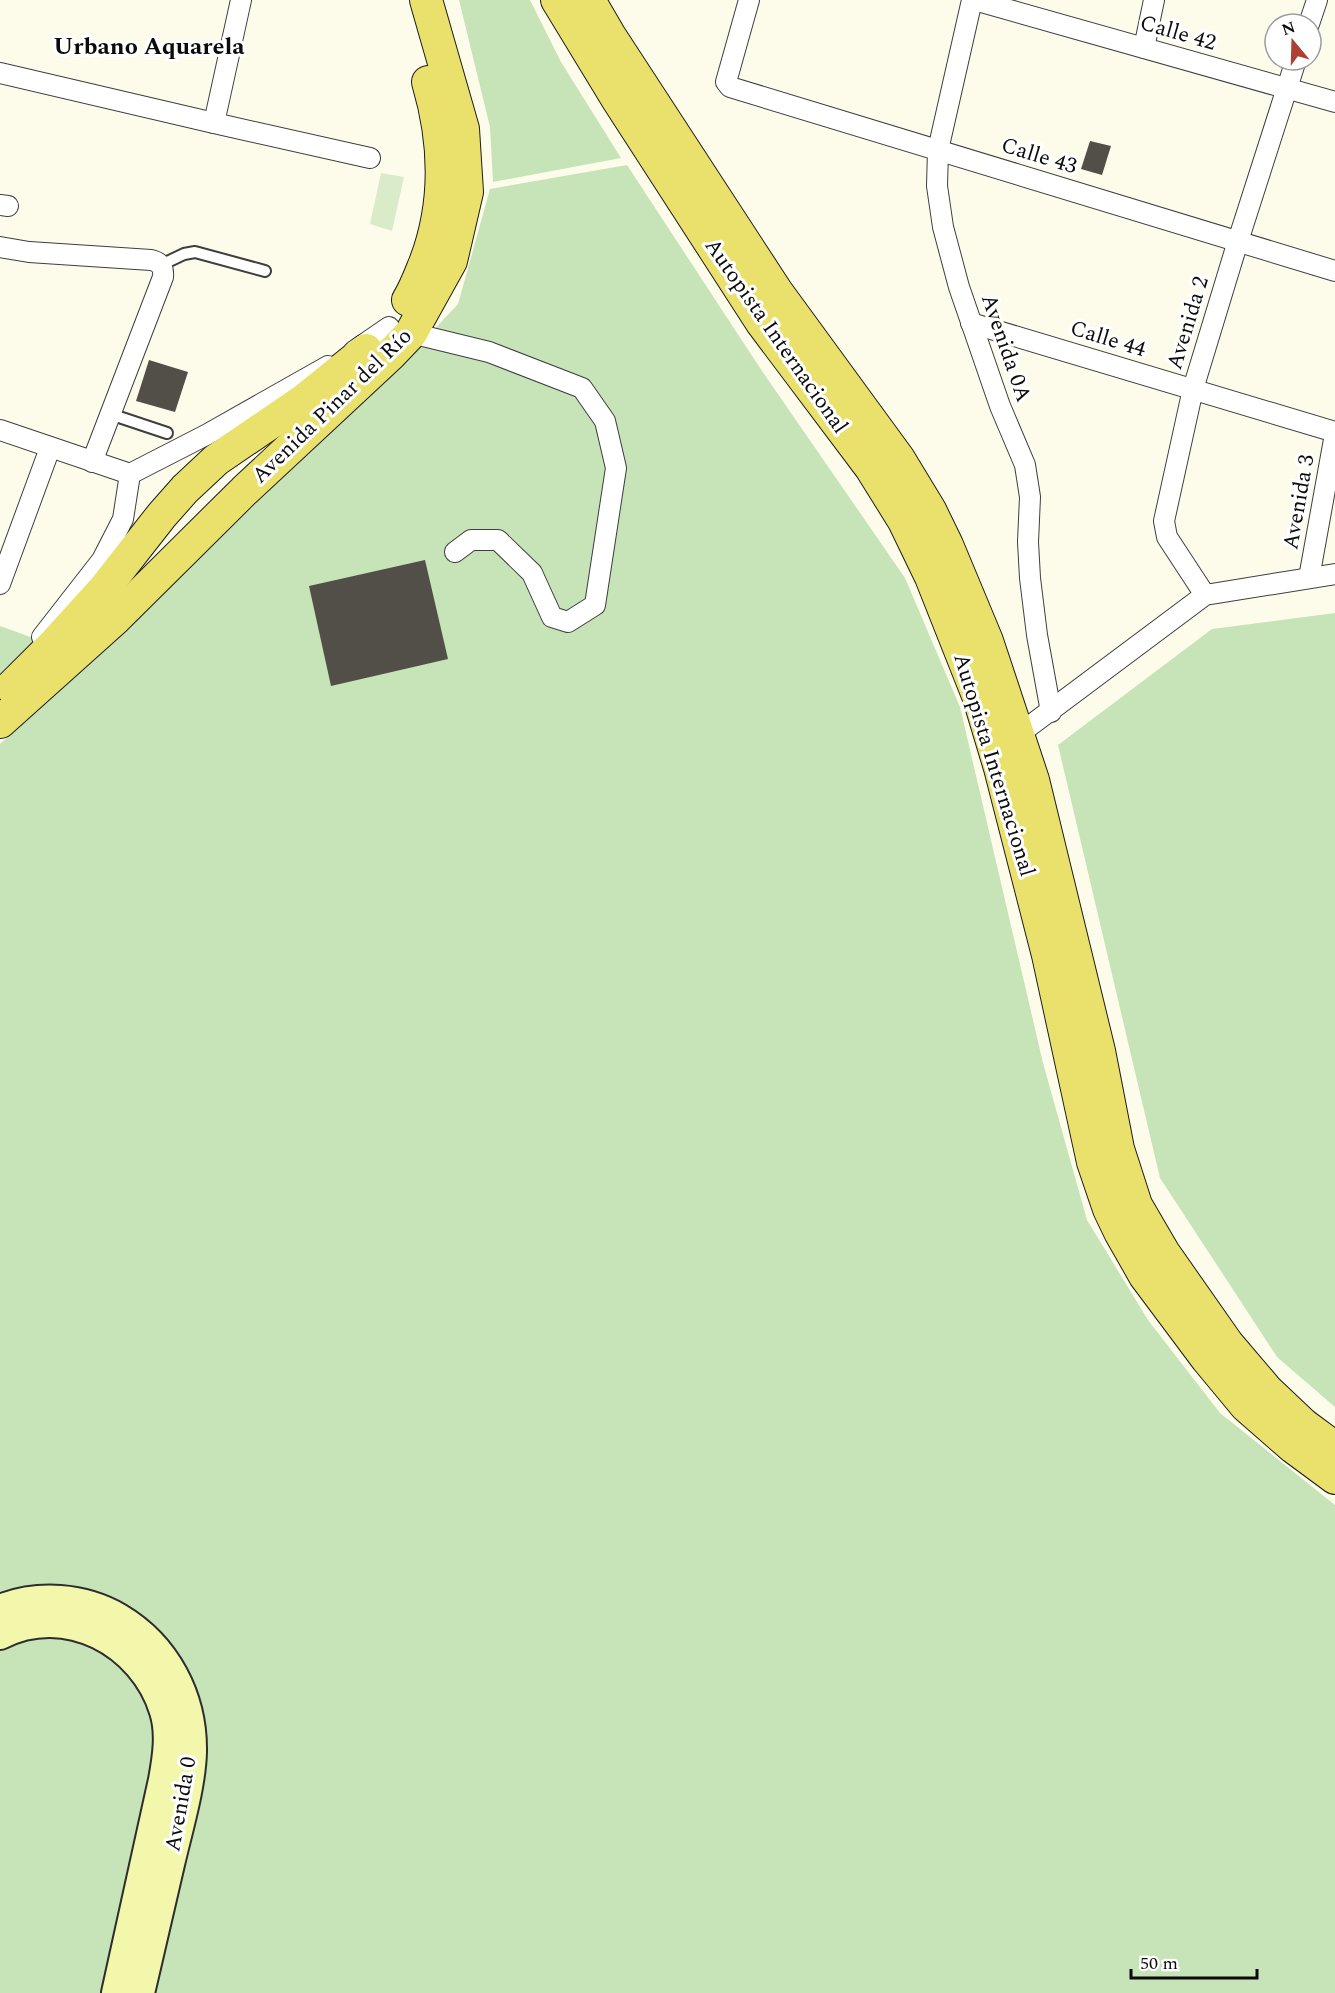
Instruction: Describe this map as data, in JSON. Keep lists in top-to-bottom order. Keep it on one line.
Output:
{"streets":{"main road":["Autopista Internacional","Avenida Pinar del Río","Avenida 0"],"street":["Calle 42","Calle 43","Avenida 2","Calle 44","Avenida 0A","Avenida 3"]},"crossings":[["Calle 42","Avenida 2"],["Calle 42","Avenida 0A"],["Calle 43","Avenida 2"],["Calle 43","Avenida 0A"],["Avenida 2","Calle 44"],["Calle 44","Avenida 0A"],["Calle 44","Avenida 3"]],"districts":["Urbano Aquarela"],"scale_bar":"50 m","north":"top"}
